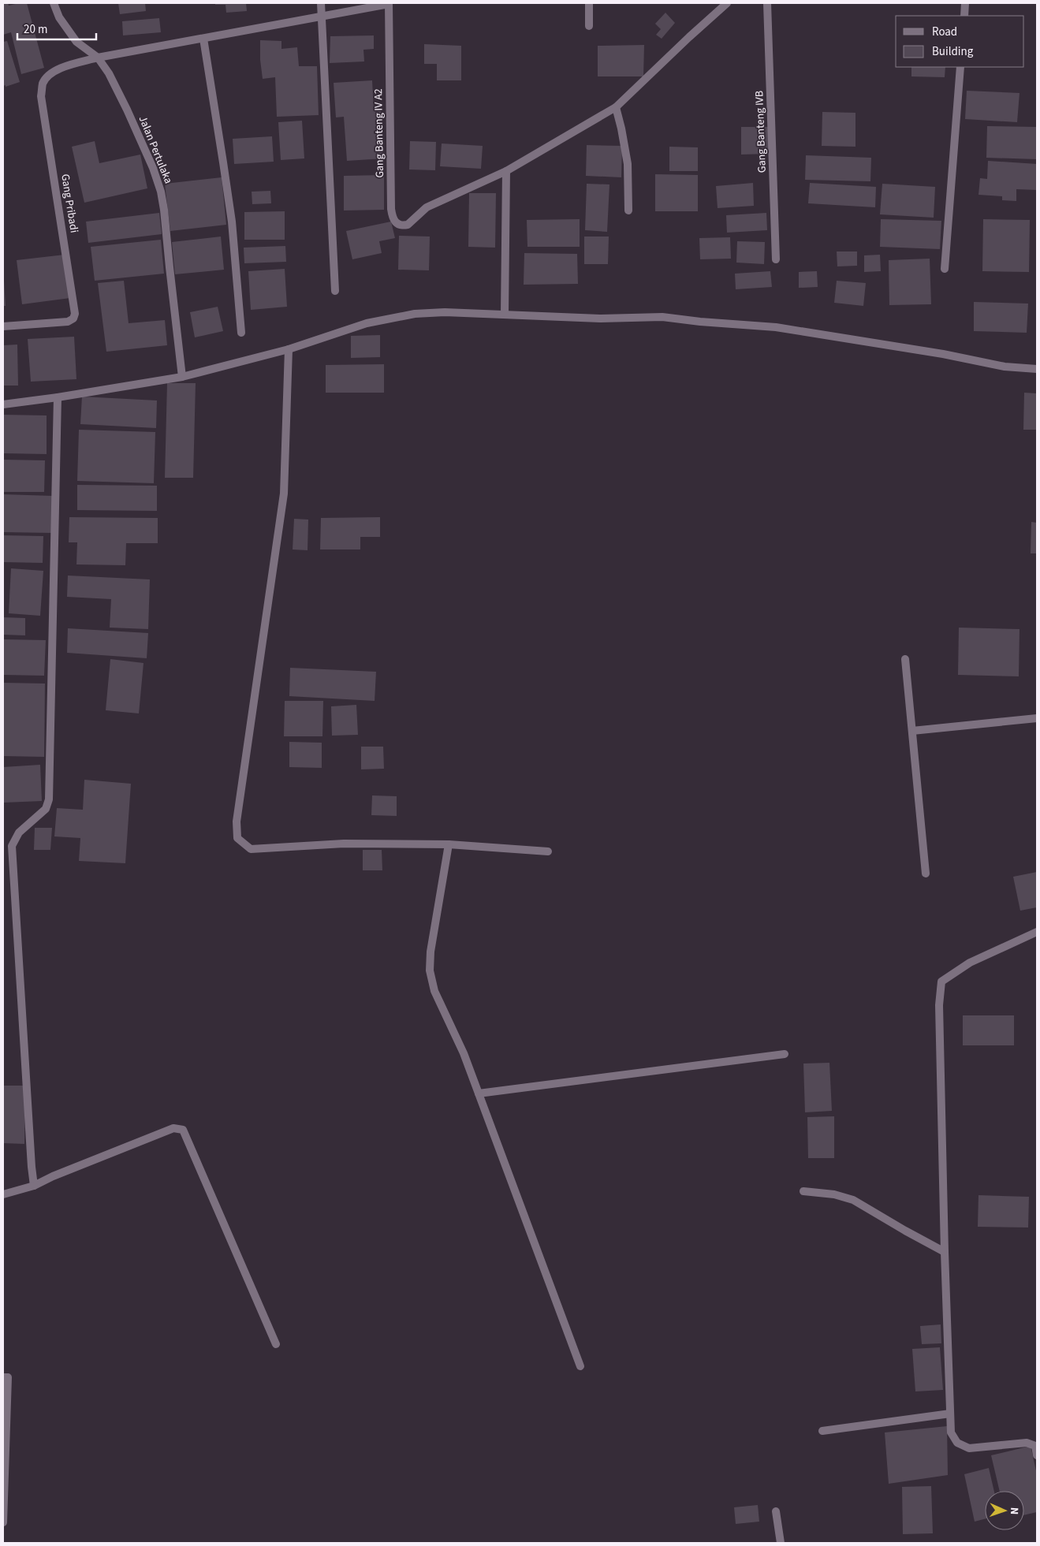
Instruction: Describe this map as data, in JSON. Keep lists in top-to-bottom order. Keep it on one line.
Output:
{"streets":{"street":["Gang Banteng IVB","Gang Banteng IV A2","Jalan Pertulaka","Gang Pribadi"]},"crossings":[["Jalan Pertulaka","Gang Pribadi"]],"legend":["Road","Building"],"scale_bar":"20 m","north":"right"}
